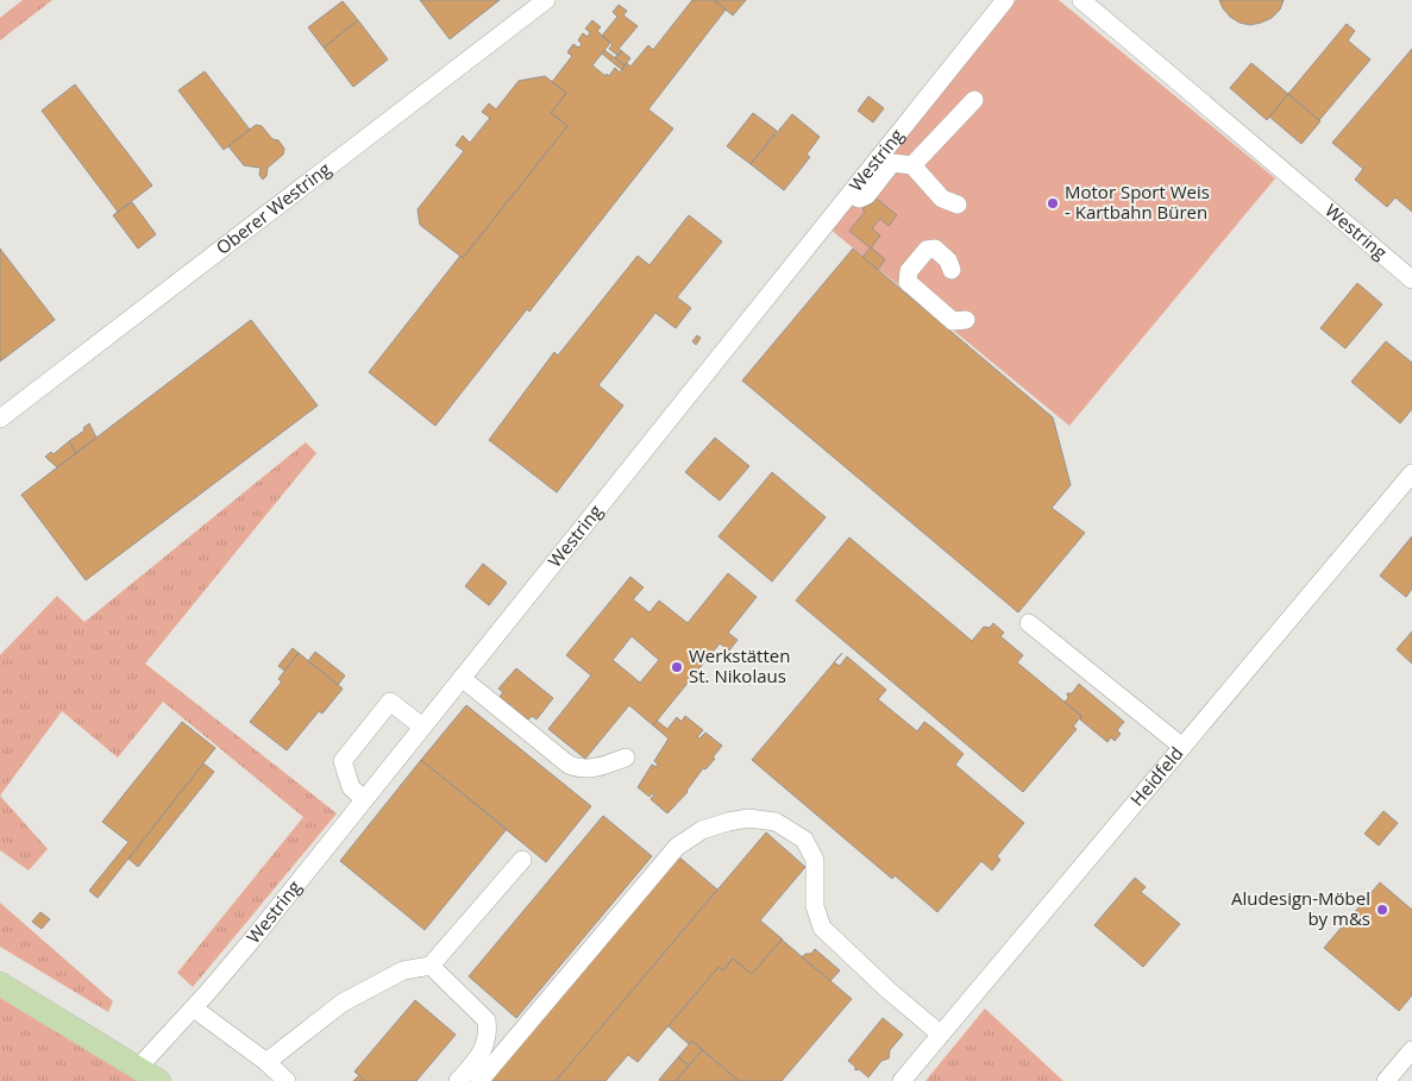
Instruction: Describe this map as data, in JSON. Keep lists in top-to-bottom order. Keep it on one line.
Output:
{"streets":{"street":["Westring","Oberer Westring","Heidfeld"]},"places":["Motor Sport Weis - Kartbahn Büren","Werkstätten St. Nikolaus","Aludesign-Möbel by m&s"]}
